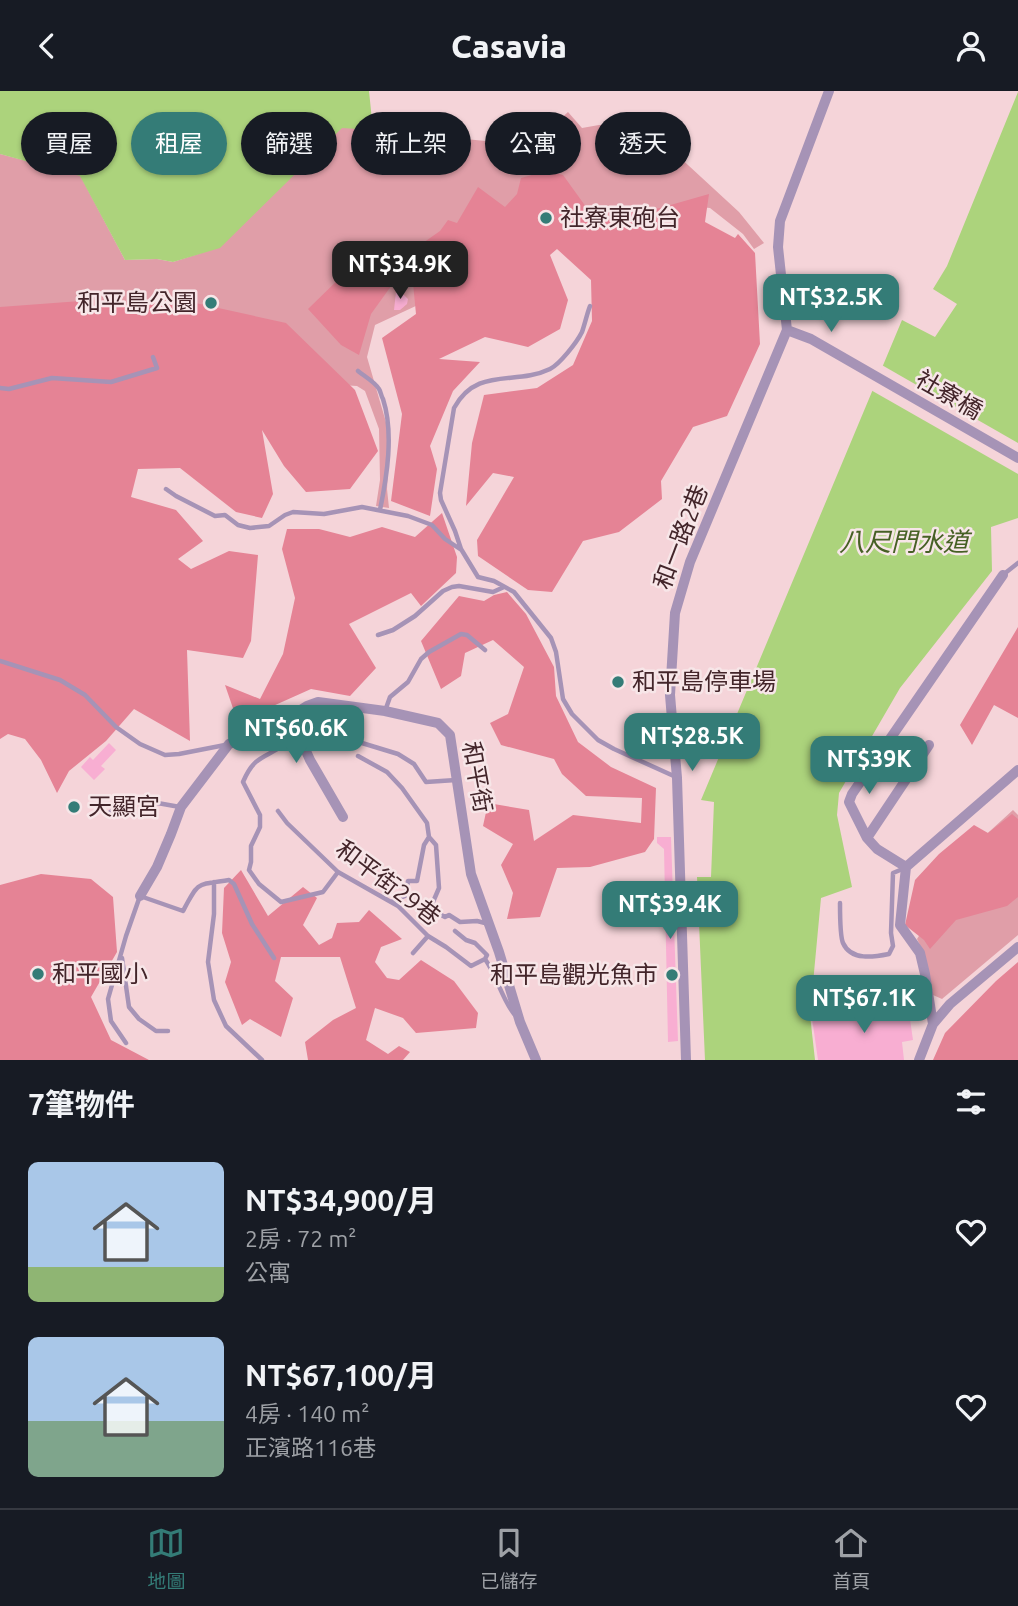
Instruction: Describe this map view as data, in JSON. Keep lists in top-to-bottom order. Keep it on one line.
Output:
{"streets":{"street":["社寮橋","和一路2巷","和平街"],"lane":["和平街29巷"]},"crossings":[["社寮橋","和一路2巷"]],"water":["八尺門水道"],"places":["社寮東砲台","和平島公園","和平島停車場","天顯宮","和平國小","和平島觀光魚市"],"page":{"header":"Casavia","chip":["買屋","租屋","篩選","新上架","公寓","透天"],"price":["NT$34.9K","NT$32.5K","NT$60.6K","NT$28.5K","NT$39K","NT$39.4K","NT$67.1K"],"heading":"7筆物件","list":[{"name":"NT$34,900/月","note":"2房 · 72 m² · 公寓"},{"name":"NT$67,100/月","note":"4房 · 140 m² · 正濱路116巷"}],"tabs":["地圖","已儲存","首頁"]}}
